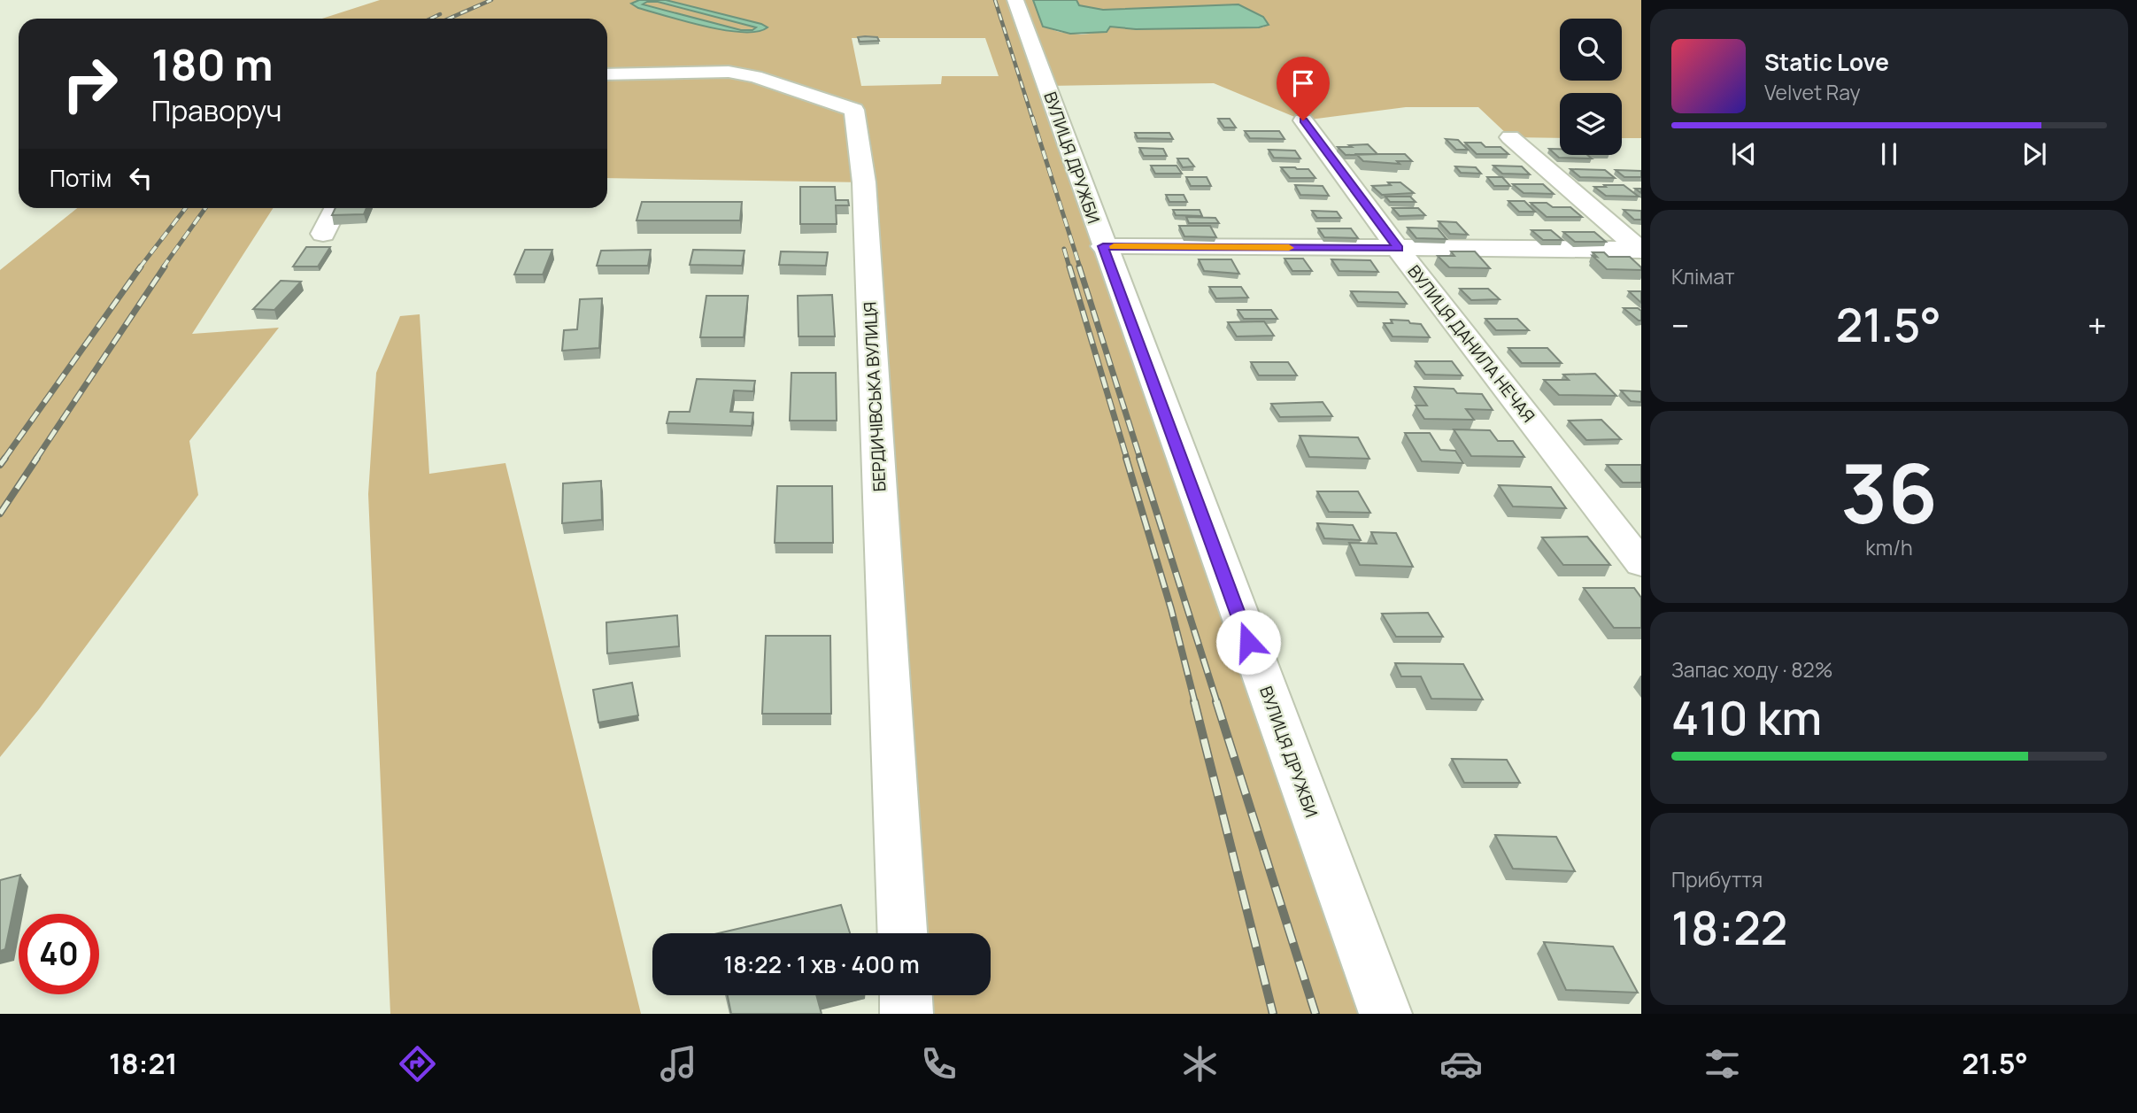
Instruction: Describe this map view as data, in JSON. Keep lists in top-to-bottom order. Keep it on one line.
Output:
{"streets":{"street":["ВУЛИЦЯ ДРУЖБИ","ВУЛИЦЯ ДАНИЛА НЕЧАЯ","БЕРДИЧІВСЬКА ВУЛИЦЯ"]},"page":{"turn":["180 m","Праворуч"],"song":["Static Love","Velvet Ray"],"then":"Потім","tile":["Клімат",["36","km/h"],["Запас ходу · 82%","410 km"],["Прибуття","18:22"]],"heat":["−","21.5°","+"],"limit":"40","trip":"18:22 · 1 хв · 400 m","tabs":["18:21","21.5°"]}}
